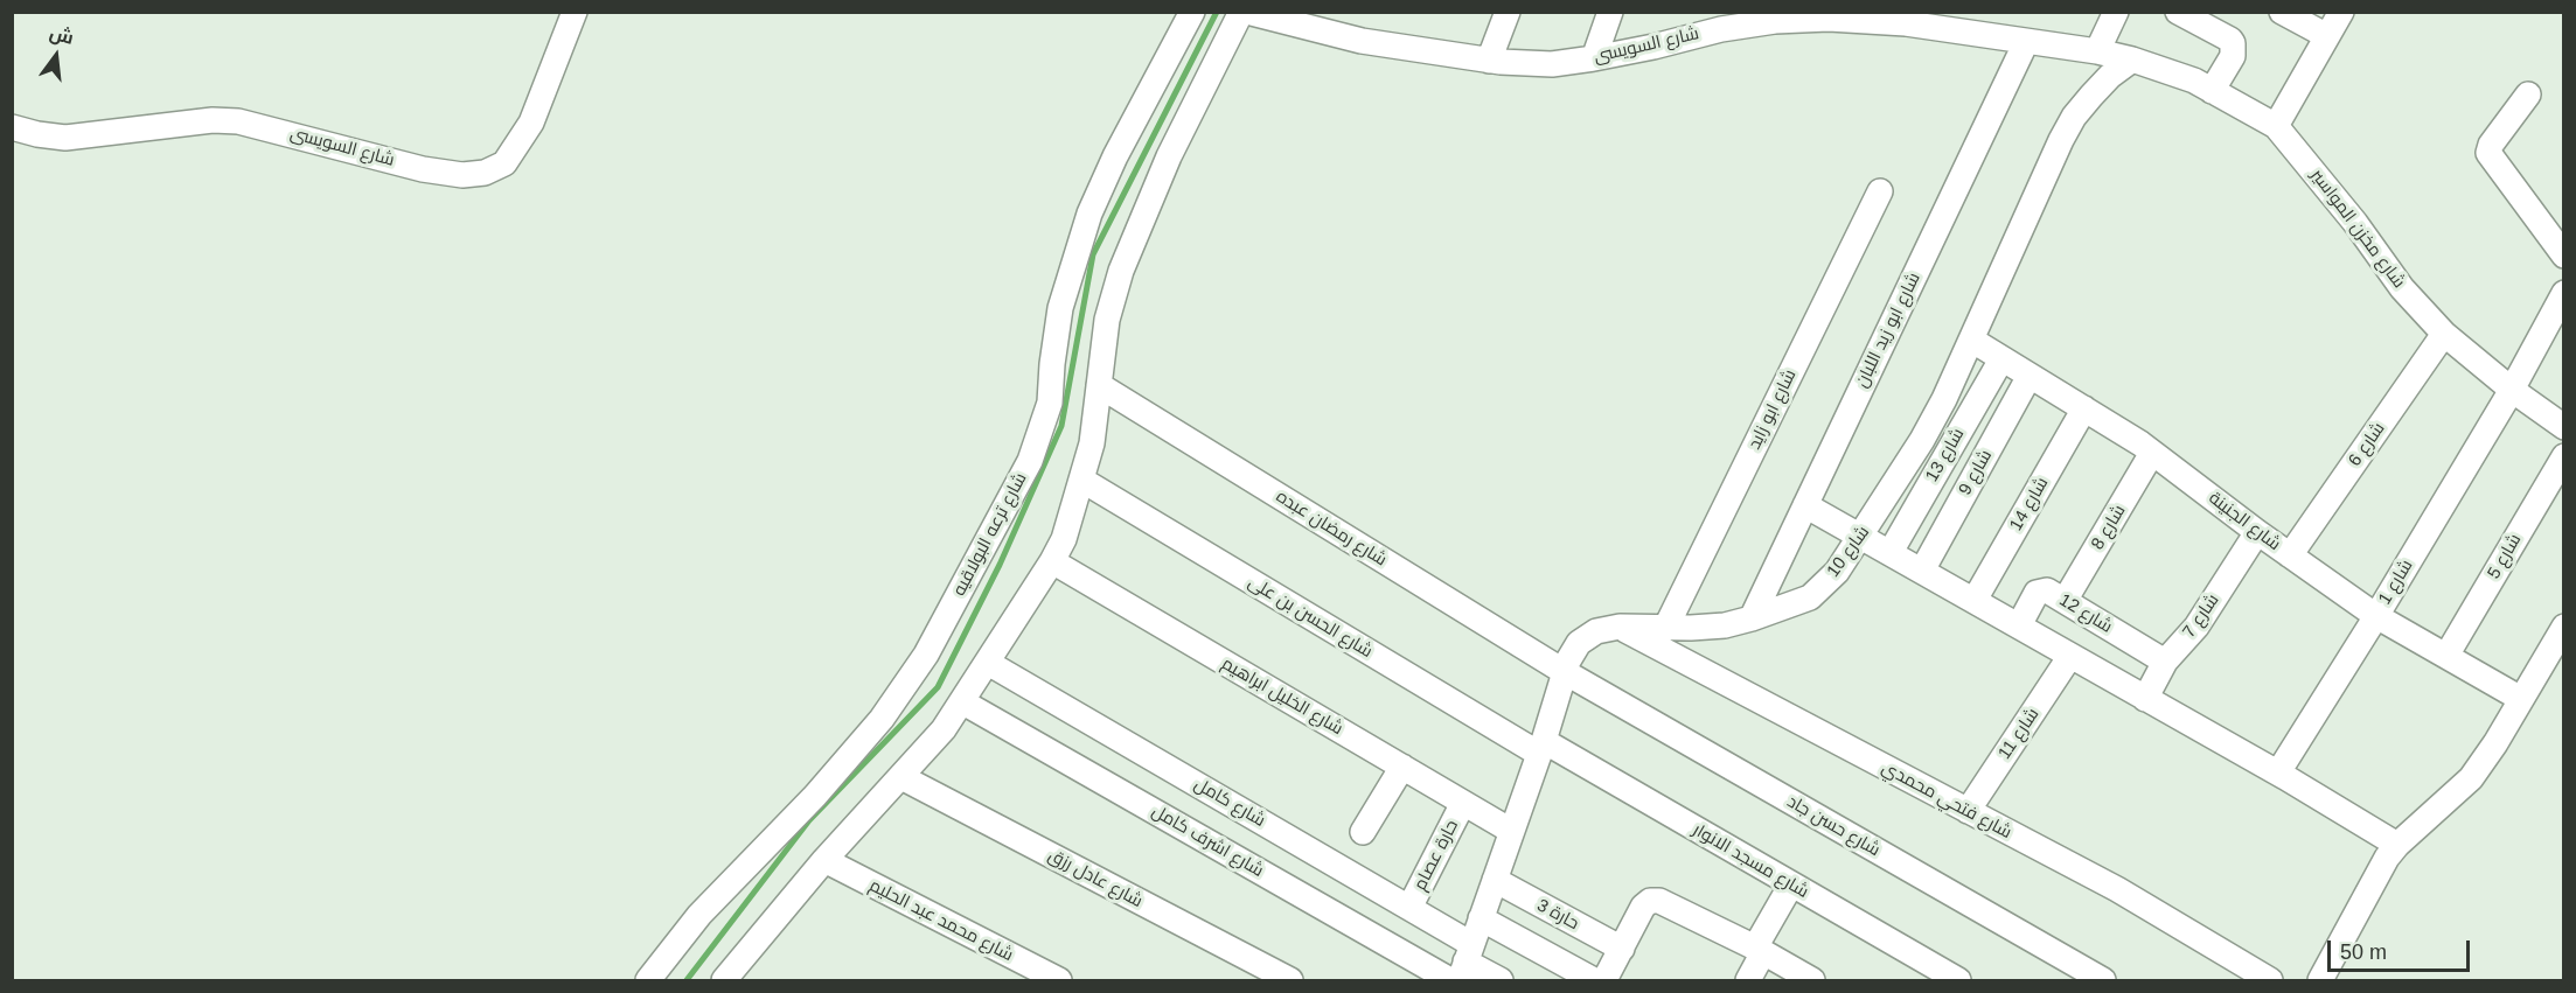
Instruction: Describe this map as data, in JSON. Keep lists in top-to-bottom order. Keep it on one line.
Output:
{"streets":{"street":["شارع السويسى","شارع مخزن المواسير","شارع ابو زيد اللبان","شارع ابو زايد","شارع 6","شارع 13","شارع 9","شارع 14","شارع الجنينة","شارع 8","شارع رمضان عبده","شارع ترعه البولاقيه","شارع 10","شارع 5","شارع 1","شارع 12","شارع 7","شارع الحسن بن على","شارع الخليل ابراهيم","شارع 11","شارع فتحي محمدي","شارع كامل","شارع حسن جاد","شارع اشرف كامل","حارة عصام","شارع مسجد الانوار","شارع عادل رزق","حارة 3","شارع محمد عبد الحليم"]},"crossings":[["شارع السويسى","شارع مخزن المواسير"],["شارع السويسى","شارع ابو زيد اللبان"],["شارع السويسى","شارع 10"],["شارع مخزن المواسير","شارع 6"],["شارع مخزن المواسير","شارع 10"],["شارع مخزن المواسير","شارع 1"],["شارع ابو زيد اللبان","شارع 10"],["شارع ابو زايد","شارع 10"],["شارع 6","شارع الجنينة"],["شارع 13","شارع الجنينة"],["شارع 9","شارع الجنينة"],["شارع 14","شارع الجنينة"],["شارع الجنينة","شارع 8"],["شارع الجنينة","شارع 10"],["شارع الجنينة","شارع 5"],["شارع الجنينة","شارع 1"],["شارع الجنينة","شارع 7"],["شارع 8","شارع 12"],["شارع رمضان عبده","شارع 10"],["شارع رمضان عبده","شارع حسن جاد"],["شارع 10","شارع الحسن بن على"],["شارع 10","شارع الخليل ابراهيم"],["شارع 10","شارع فتحي محمدي"],["شارع 10","شارع كامل"],["شارع 10","شارع حسن جاد"],["شارع 10","شارع اشرف كامل"],["شارع 10","شارع مسجد الانوار"],["شارع 10","حارة 3"],["شارع 12","شارع 7"],["شارع الحسن بن على","شارع مسجد الانوار"],["شارع الخليل ابراهيم","حارة عصام"],["شارع 11","شارع فتحي محمدي"],["شارع كامل","شارع اشرف كامل"],["شارع كامل","حارة عصام"]],"scale_bar":"50 m","north":"top"}
